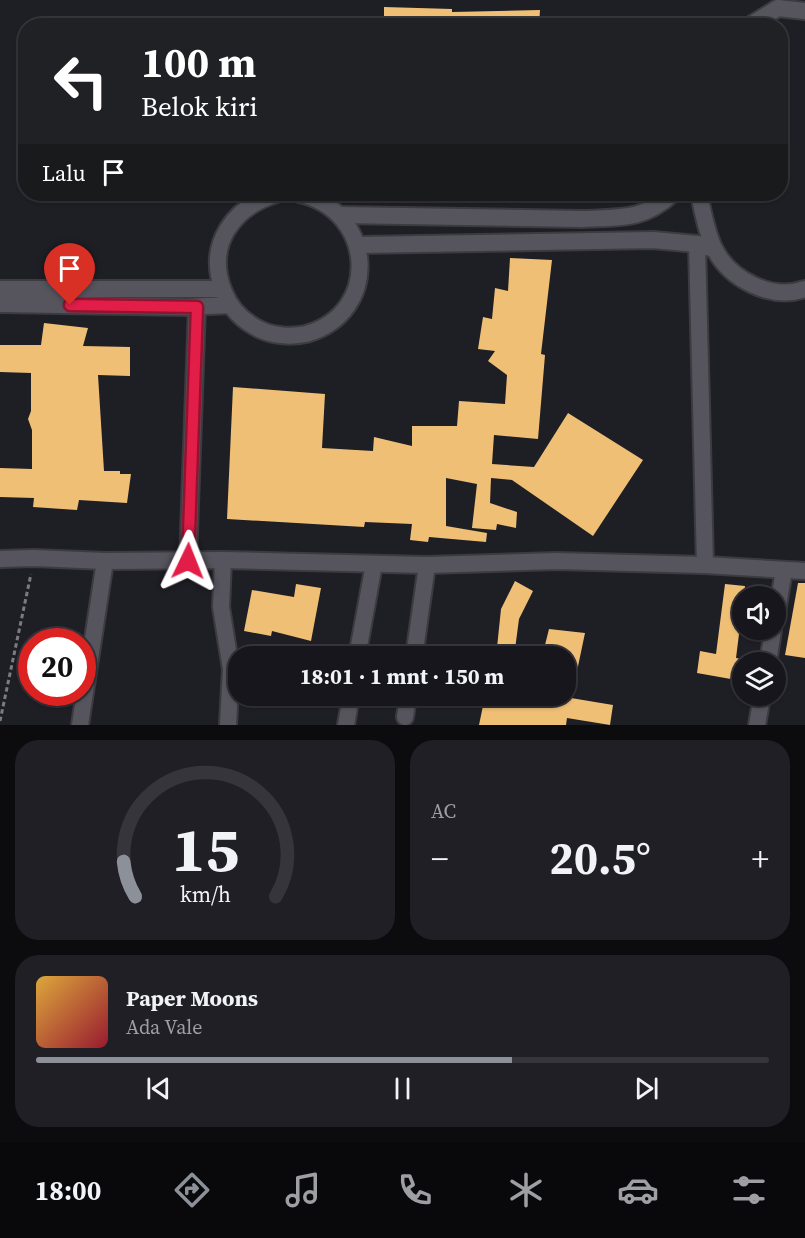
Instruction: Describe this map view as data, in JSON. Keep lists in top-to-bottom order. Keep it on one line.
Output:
{"page":{"turn":["100 m","Belok kiri"],"then":"Lalu","limit":"20","trip":"18:01 · 1 mnt · 150 m","tile":"AC","heat":["−","20.5°","+"],"song":["Paper Moons","Ada Vale"],"tabs":"18:00","gauge":["15","km/h"]}}
